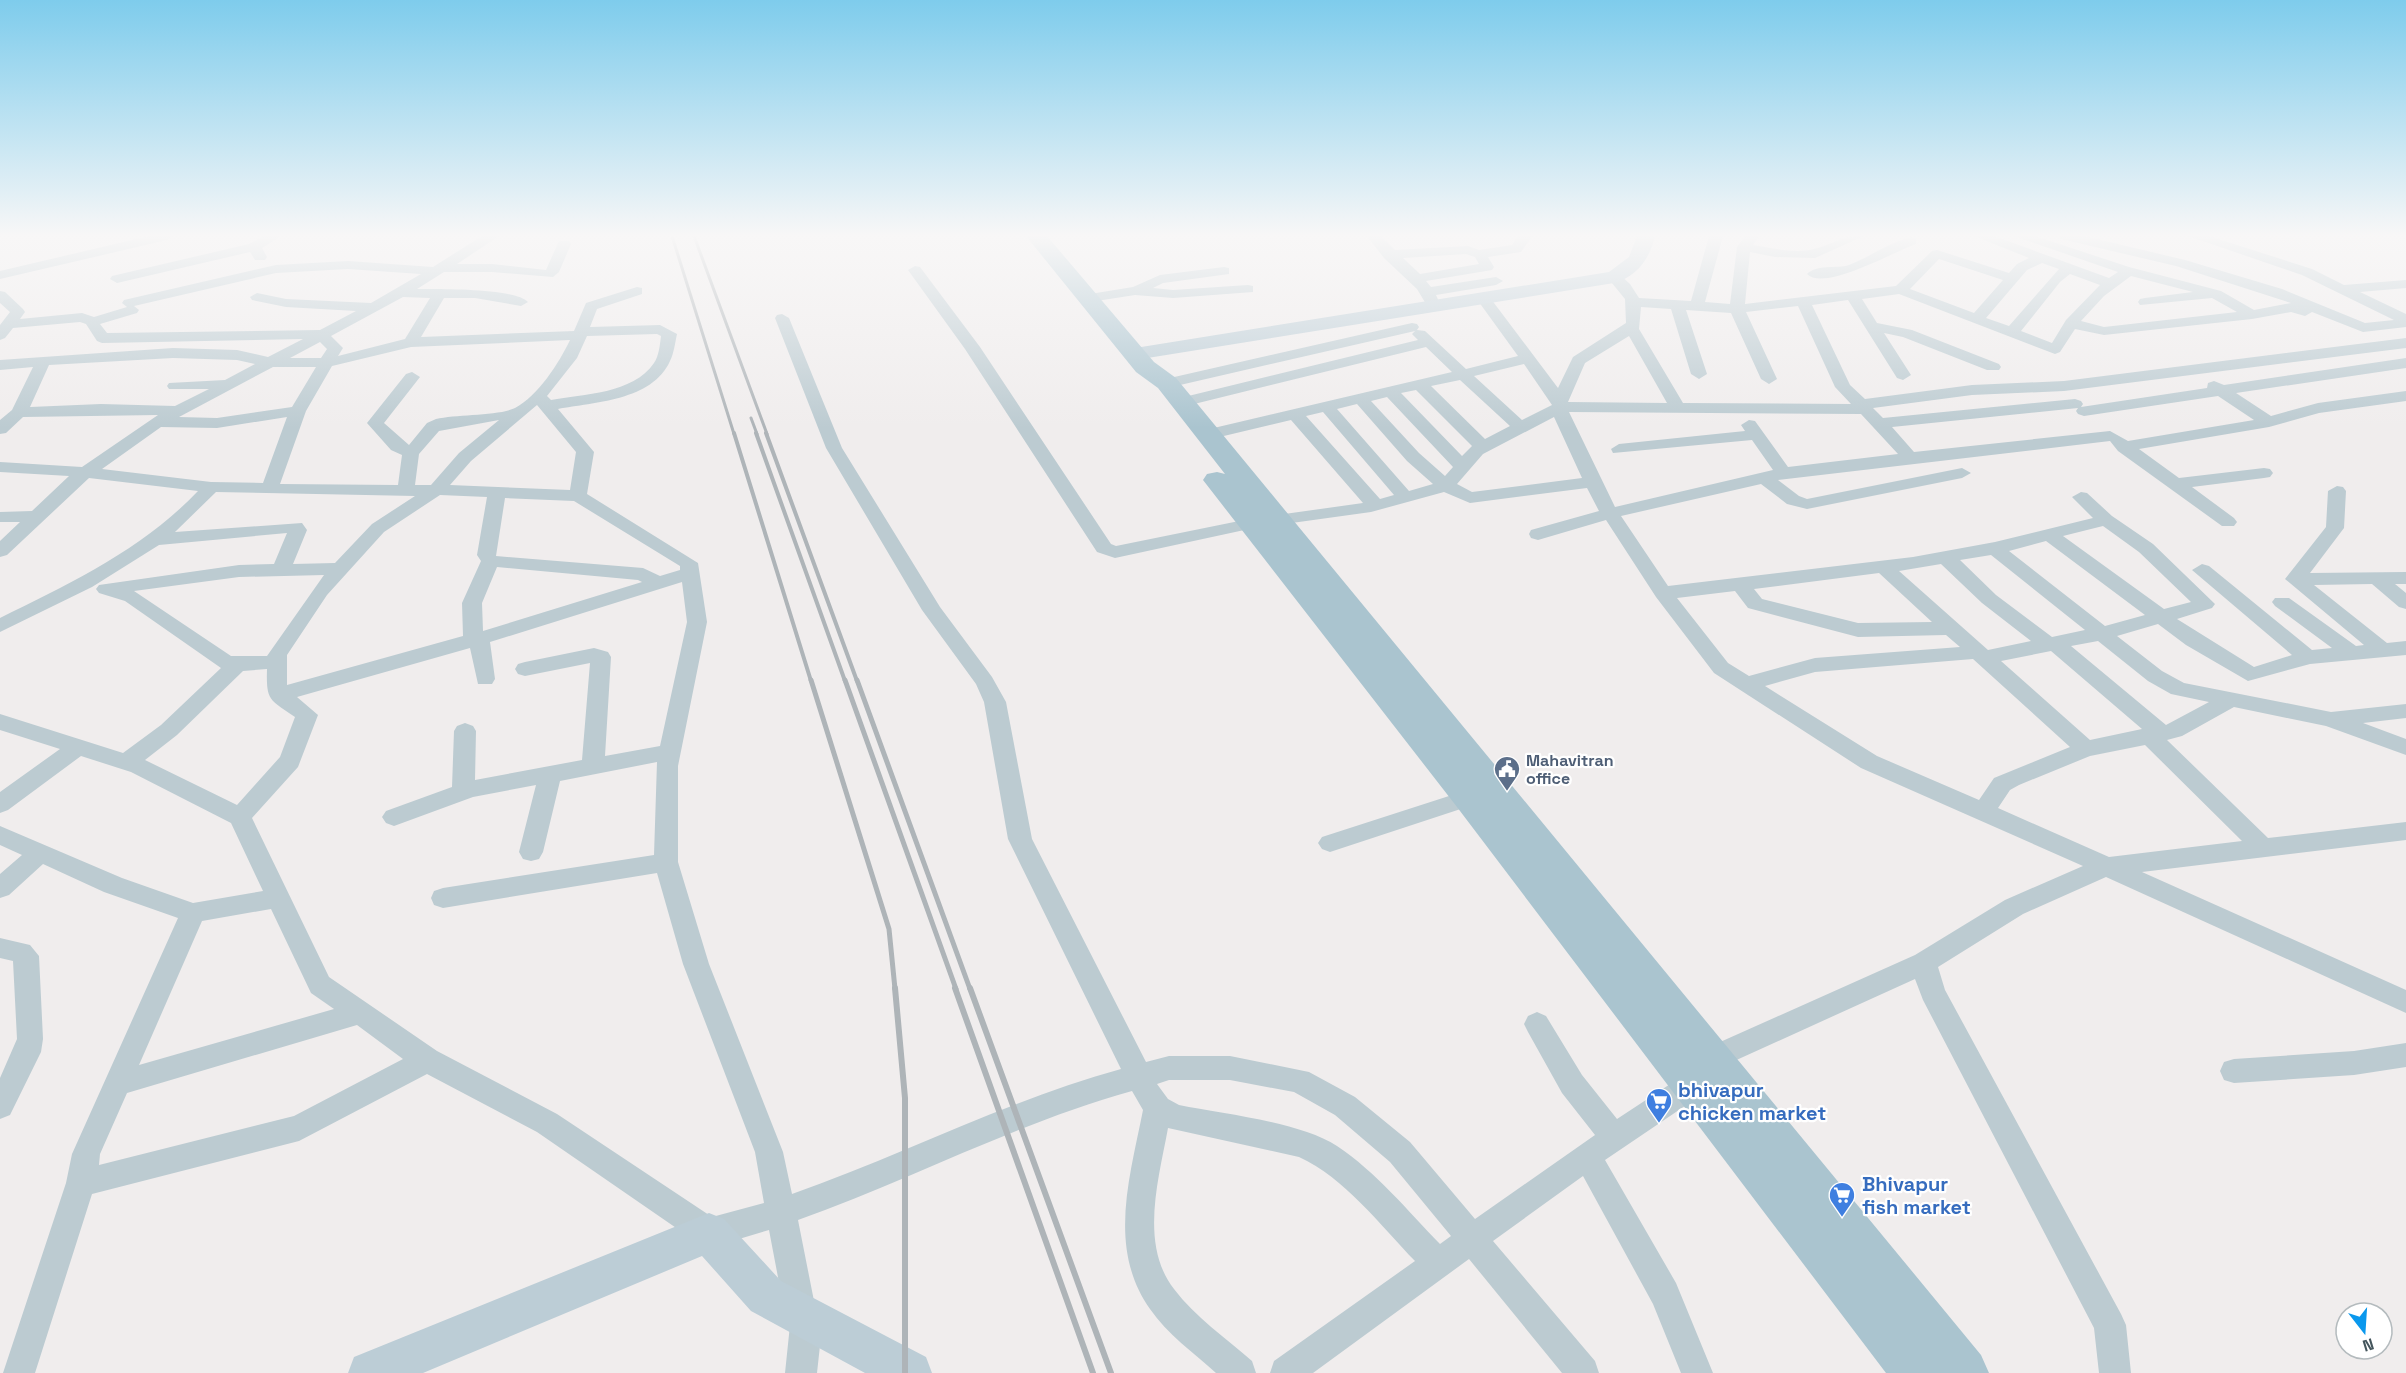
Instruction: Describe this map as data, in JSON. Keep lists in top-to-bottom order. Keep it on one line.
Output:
{"places":{"public building":["Mahavitran office"],"supermarket":["bhivapur chicken market","Bhivapur fish market"]},"north":"bottom"}
